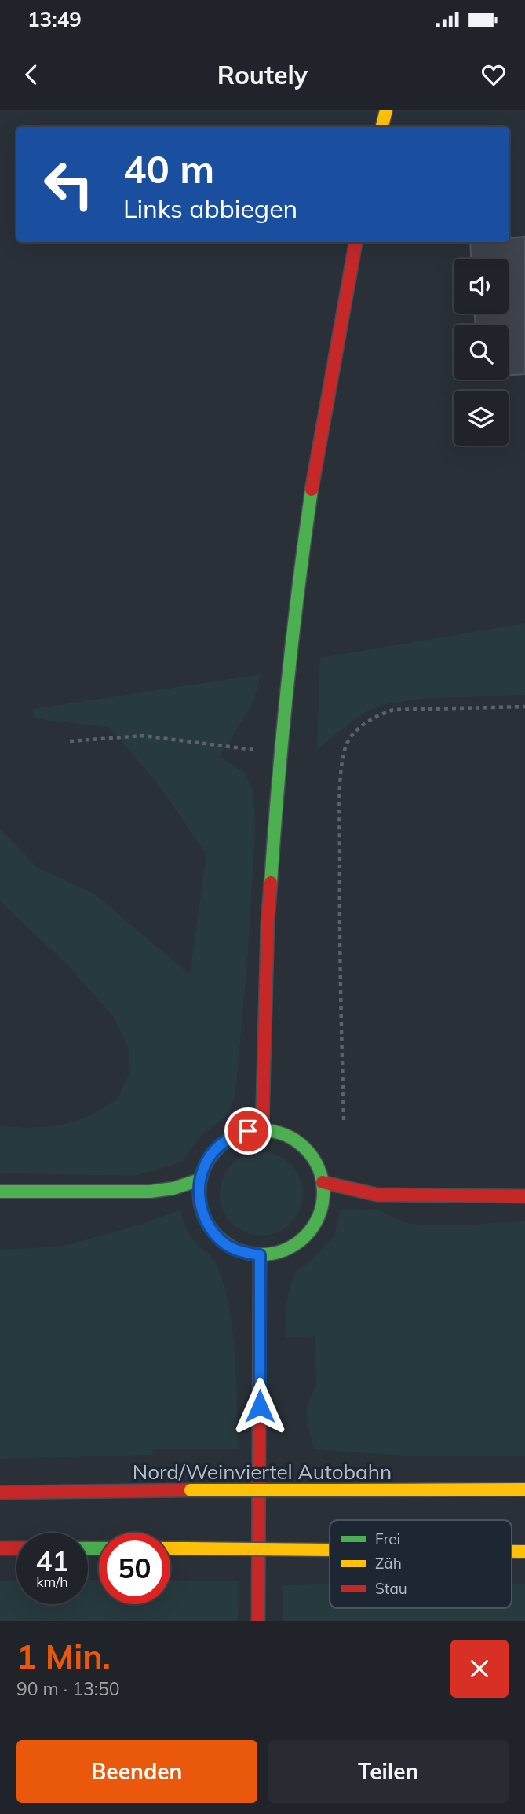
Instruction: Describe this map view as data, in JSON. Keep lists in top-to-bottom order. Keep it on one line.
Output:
{"streets":{"main road":["Nord/Weinviertel Autobahn"]},"legend":["Frei","Zäh","Stau"],"page":{"status":"13:49","header":"Routely","turn":["40 m","Links abbiegen"],"speed":"41 km/h","limit":"50","heading":["1 Min.","90 m · 13:50"],"buttons":["Beenden","Teilen"]}}
